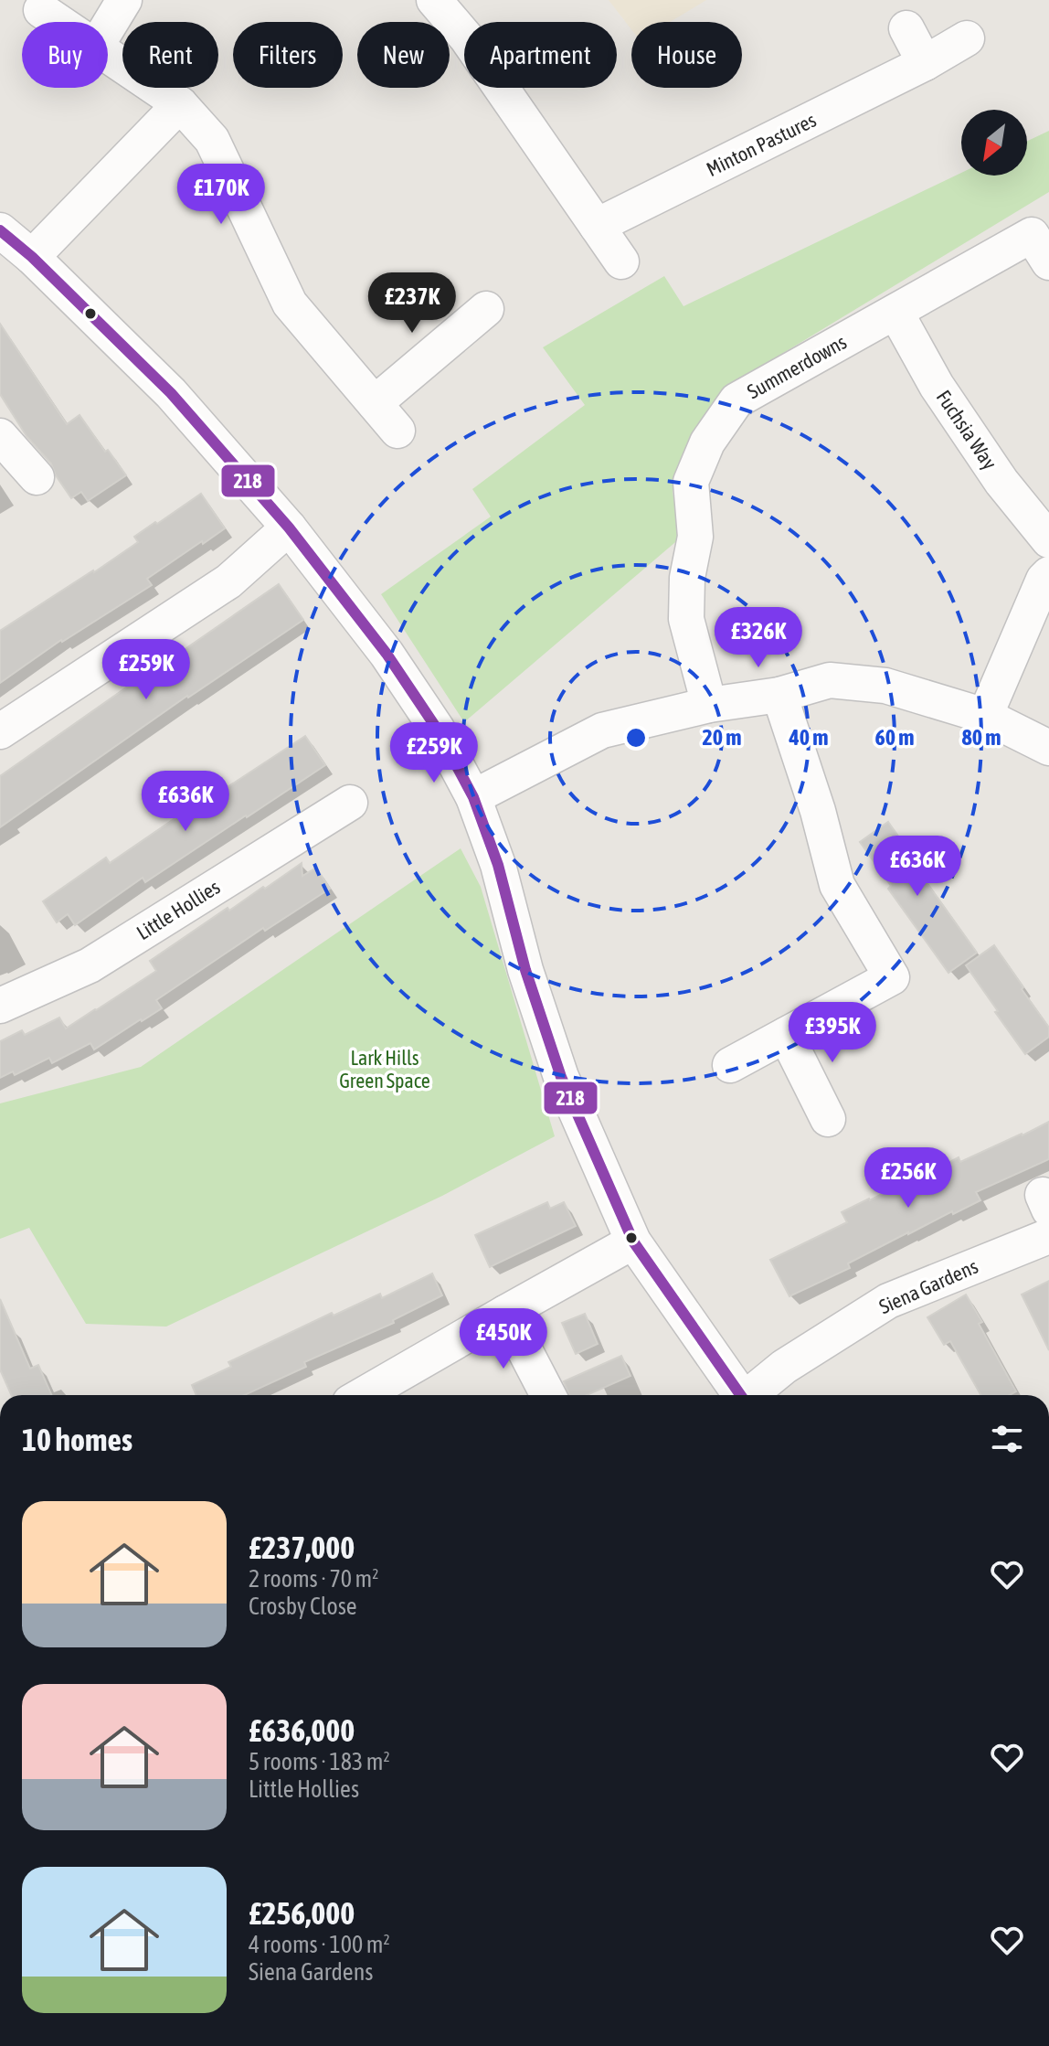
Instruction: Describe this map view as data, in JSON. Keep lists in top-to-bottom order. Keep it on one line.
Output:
{"streets":{"street":["Minton Pastures","Summerdowns","Fuchsia Way","Little Hollies","Siena Gardens"]},"crossings":[["Summerdowns","Fuchsia Way"]],"parks":["Lark Hills Green Space"],"lines":["transit line 218"],"north":"bottom left","page":{"chip":["Buy","Rent","Filters","New","Apartment","House"],"price":["£170K","£237K","£326K","£259K","£259K","£636K","£636K","£395K","£256K","£450K"],"heading":"10 homes","list":[{"name":"£237,000","note":"2 rooms · 70 m² · Crosby Close"},{"name":"£636,000","note":"5 rooms · 183 m² · Little Hollies"},{"name":"£256,000","note":"4 rooms · 100 m² · Siena Gardens"}]},"rings":["20 m","40 m","60 m","80 m"]}
